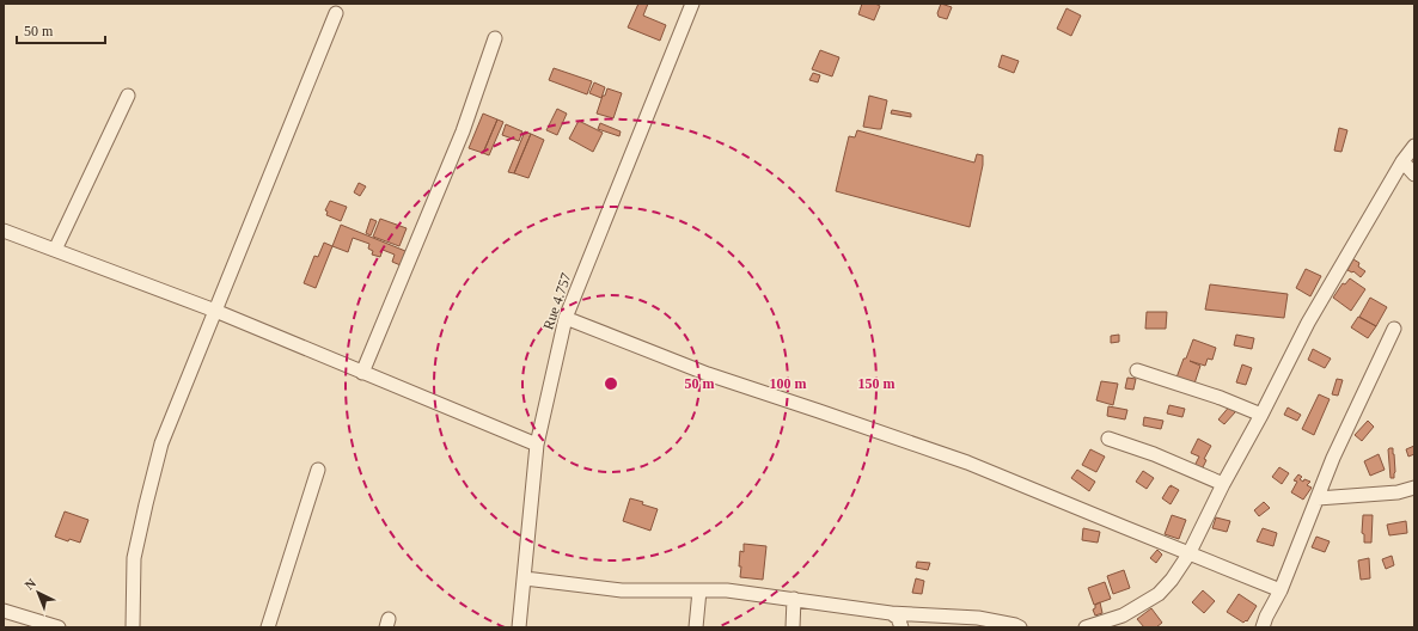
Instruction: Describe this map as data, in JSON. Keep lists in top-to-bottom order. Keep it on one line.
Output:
{"streets":{"street":["Rue 4.757"]},"scale_bar":"50 m","north":"top left","rings":["50 m","100 m","150 m"]}
